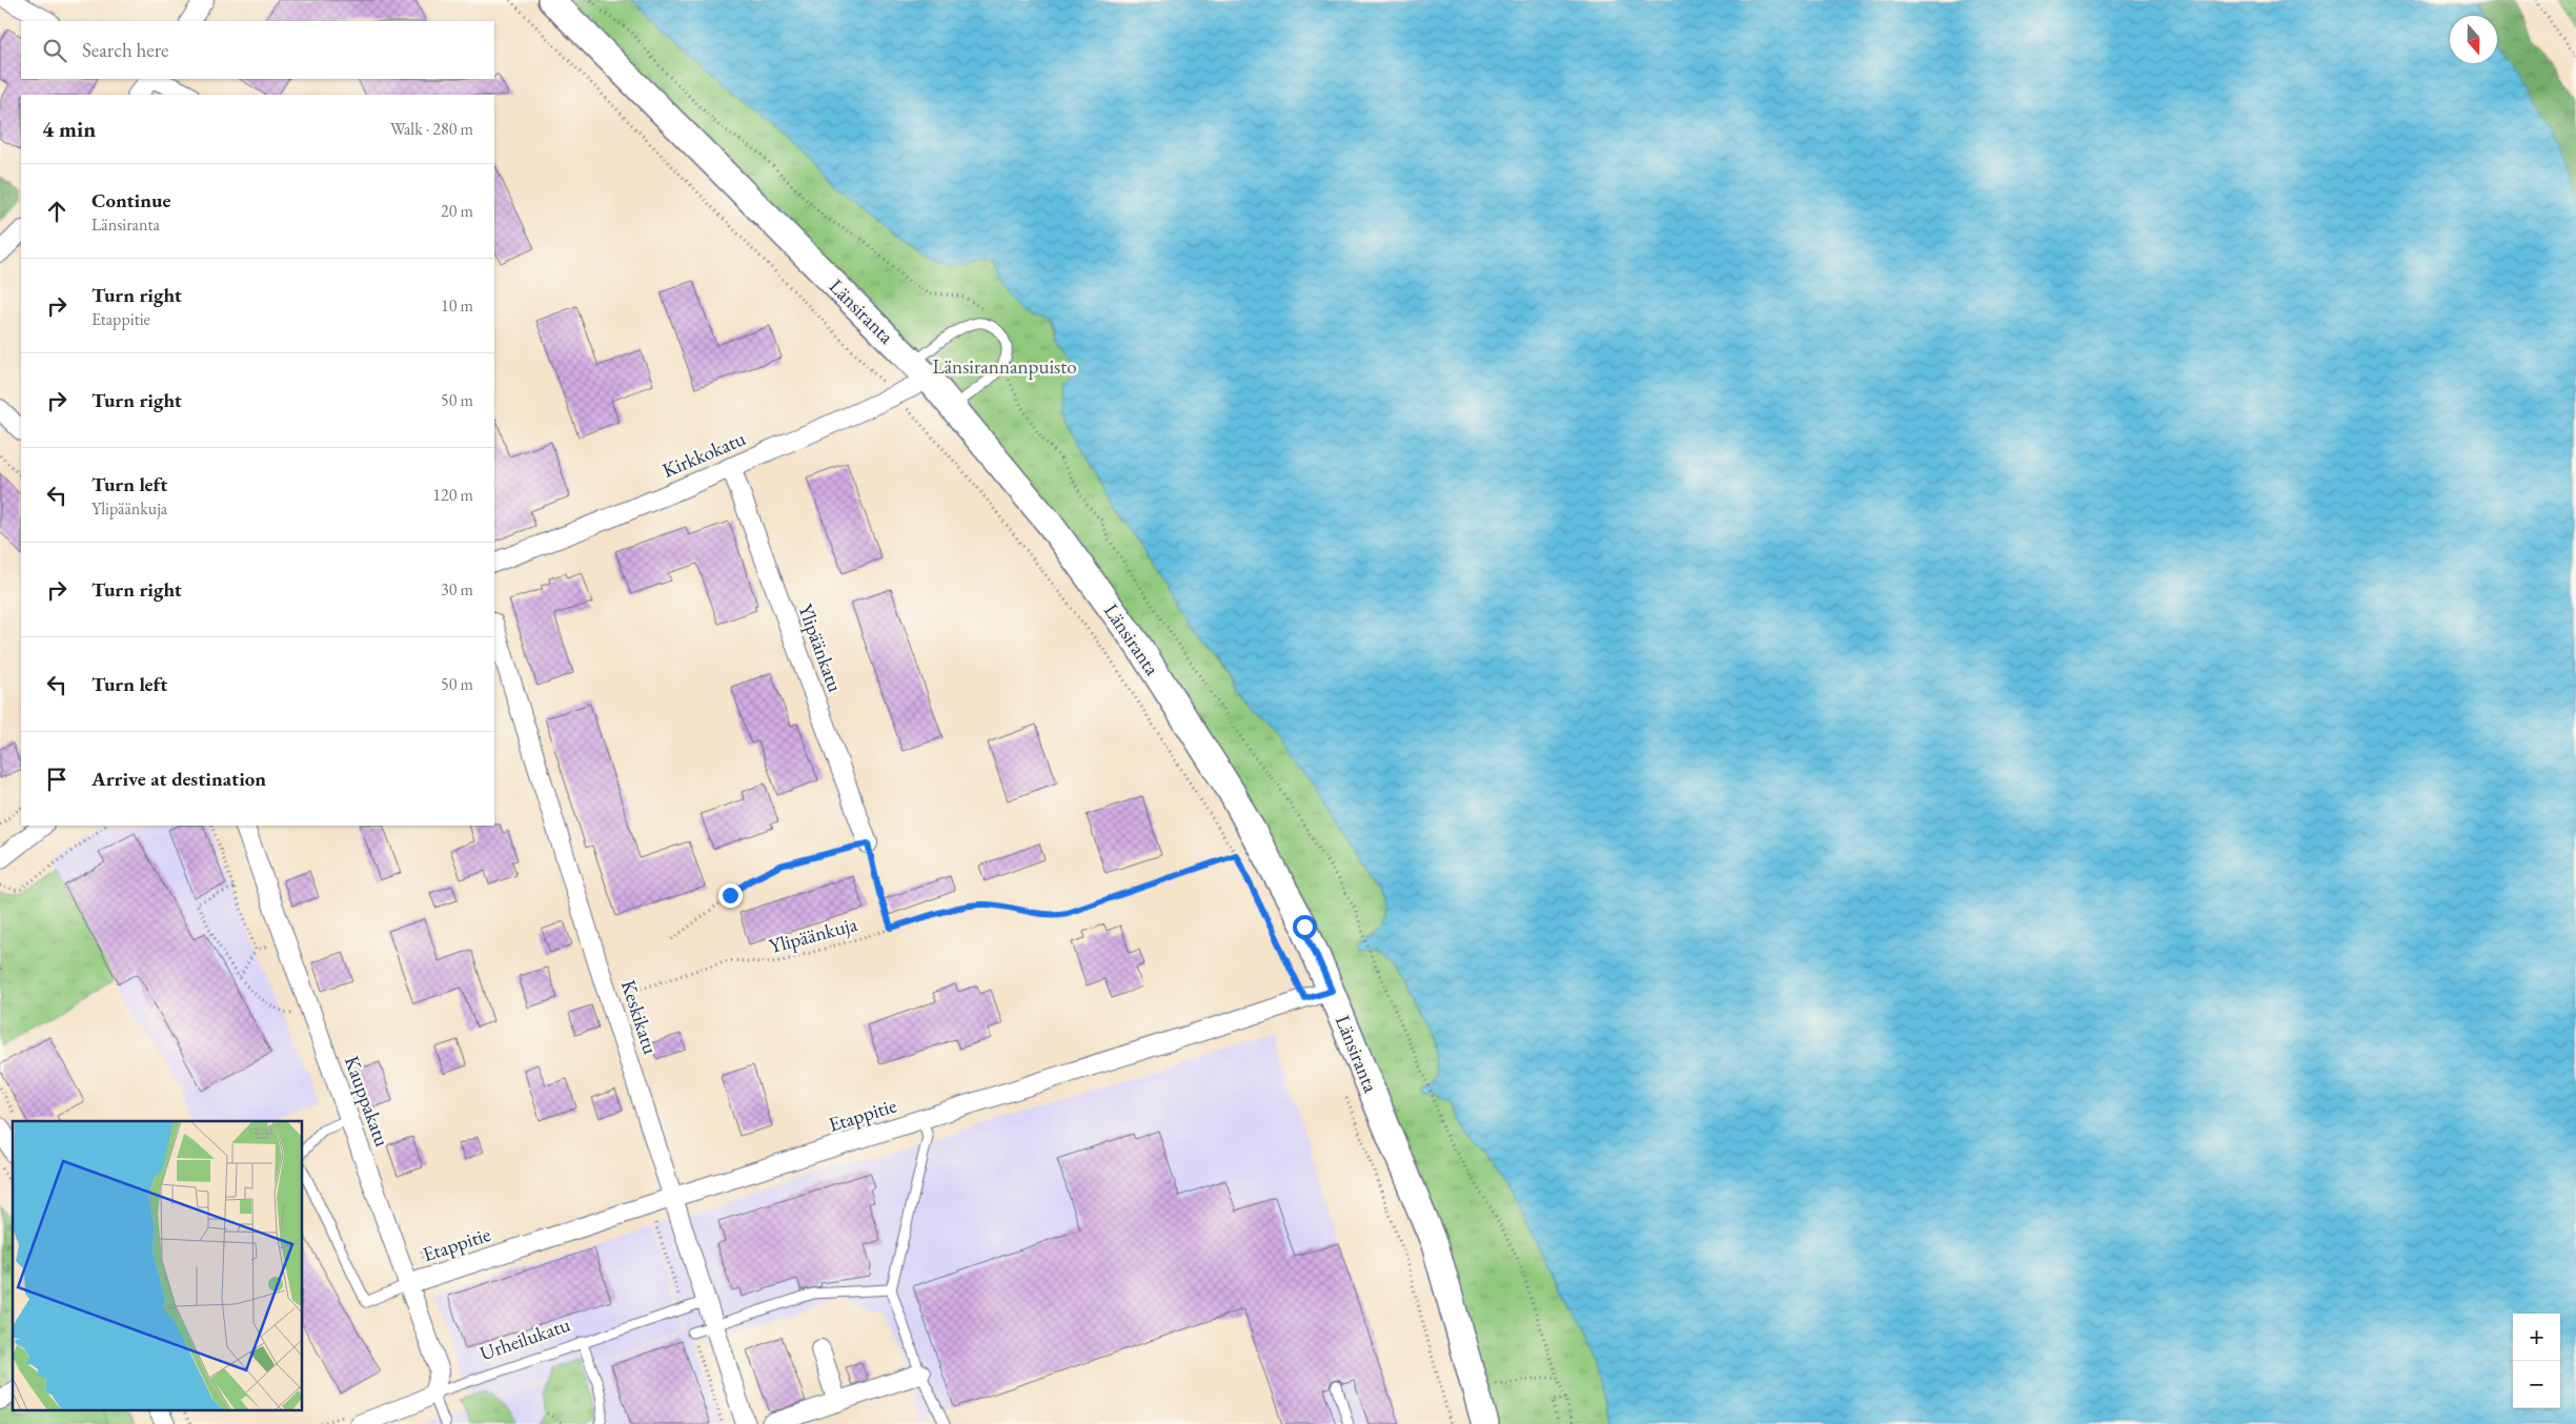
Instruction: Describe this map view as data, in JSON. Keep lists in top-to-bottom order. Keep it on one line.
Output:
{"streets":{"street":["Länsiranta","Kirkkokatu","Ylipäänkatu","Keskikatu","Kauppakatu","Etappitie","Urheilukatu"],"path":["Ylipäänkuja"]},"crossings":[["Länsiranta","Kirkkokatu"],["Länsiranta","Etappitie"],["Kirkkokatu","Ylipäänkatu"],["Ylipäänkuja","Keskikatu"],["Keskikatu","Etappitie"],["Keskikatu","Urheilukatu"],["Kauppakatu","Etappitie"],["Kauppakatu","Urheilukatu"]],"parks":["Länsirannanpuisto"],"north":"bottom","page":{"search":"Search here","heading":["4 min","Walk · 280 m"],"list":[["Continue","Länsiranta","20 m"],["Turn right","Etappitie","10 m"],["Turn right","50 m"],["Turn left","Ylipäänkuja","120 m"],["Turn right","30 m"],["Turn left","50 m"],"Arrive at destination"],"map_buttons":["+","−"]}}
